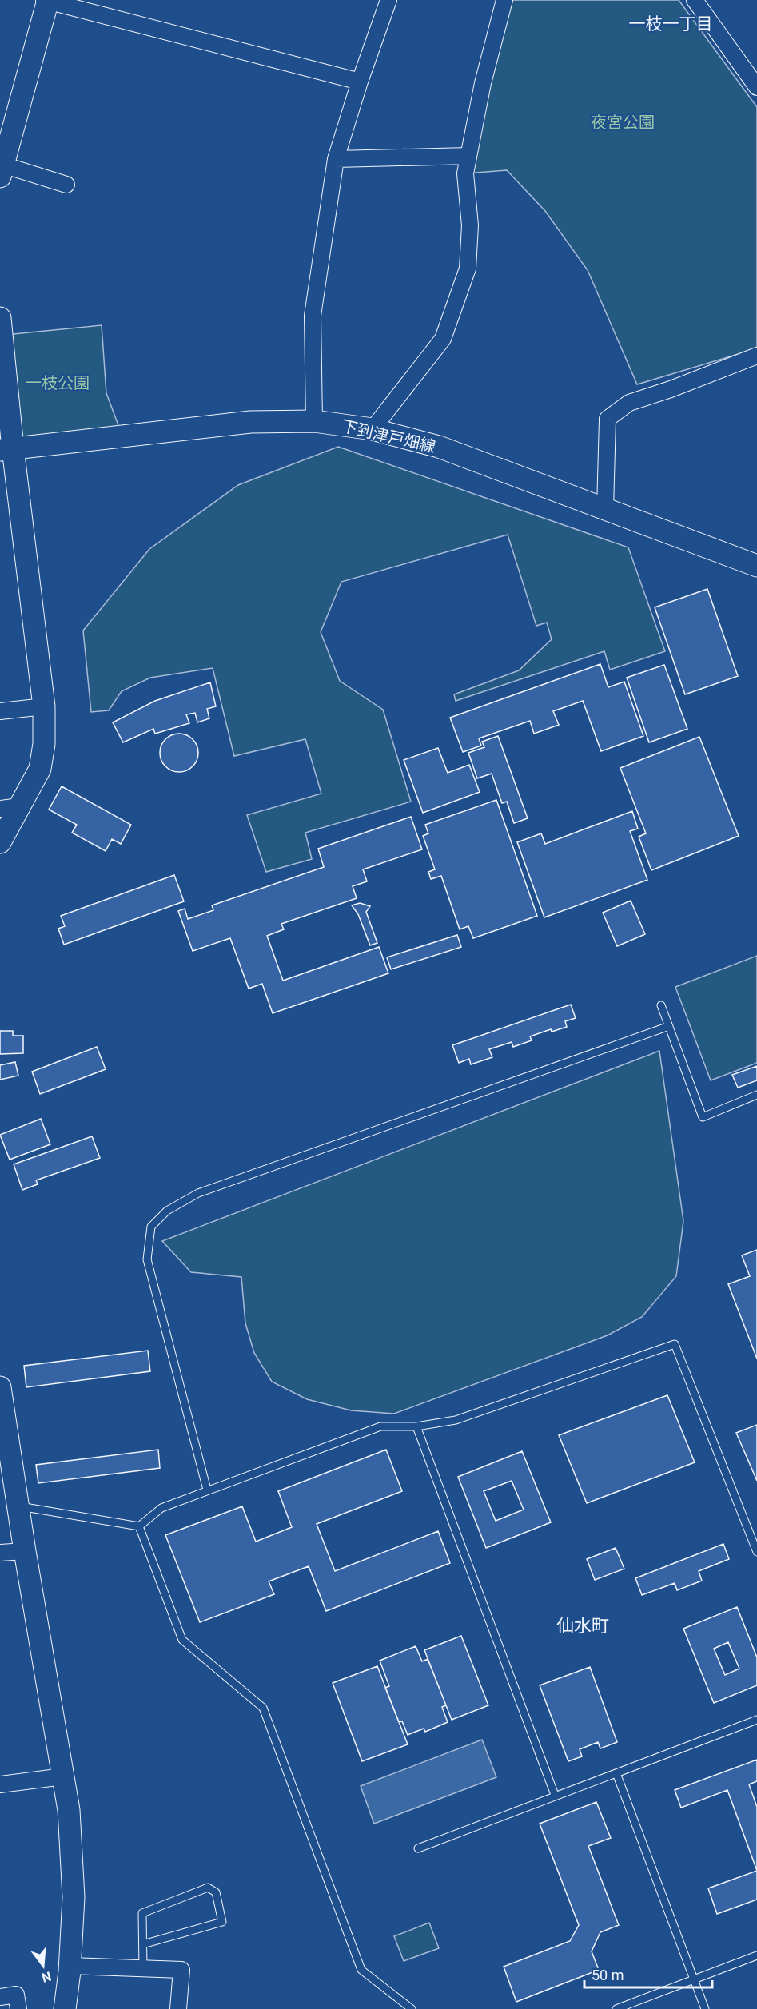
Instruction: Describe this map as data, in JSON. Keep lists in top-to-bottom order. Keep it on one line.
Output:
{"streets":{"street":["下到津戸畑線"]},"districts":["一枝一丁目","仙水町"],"parks":["夜宮公園","一枝公園"],"scale_bar":"50 m","north":"bottom"}
